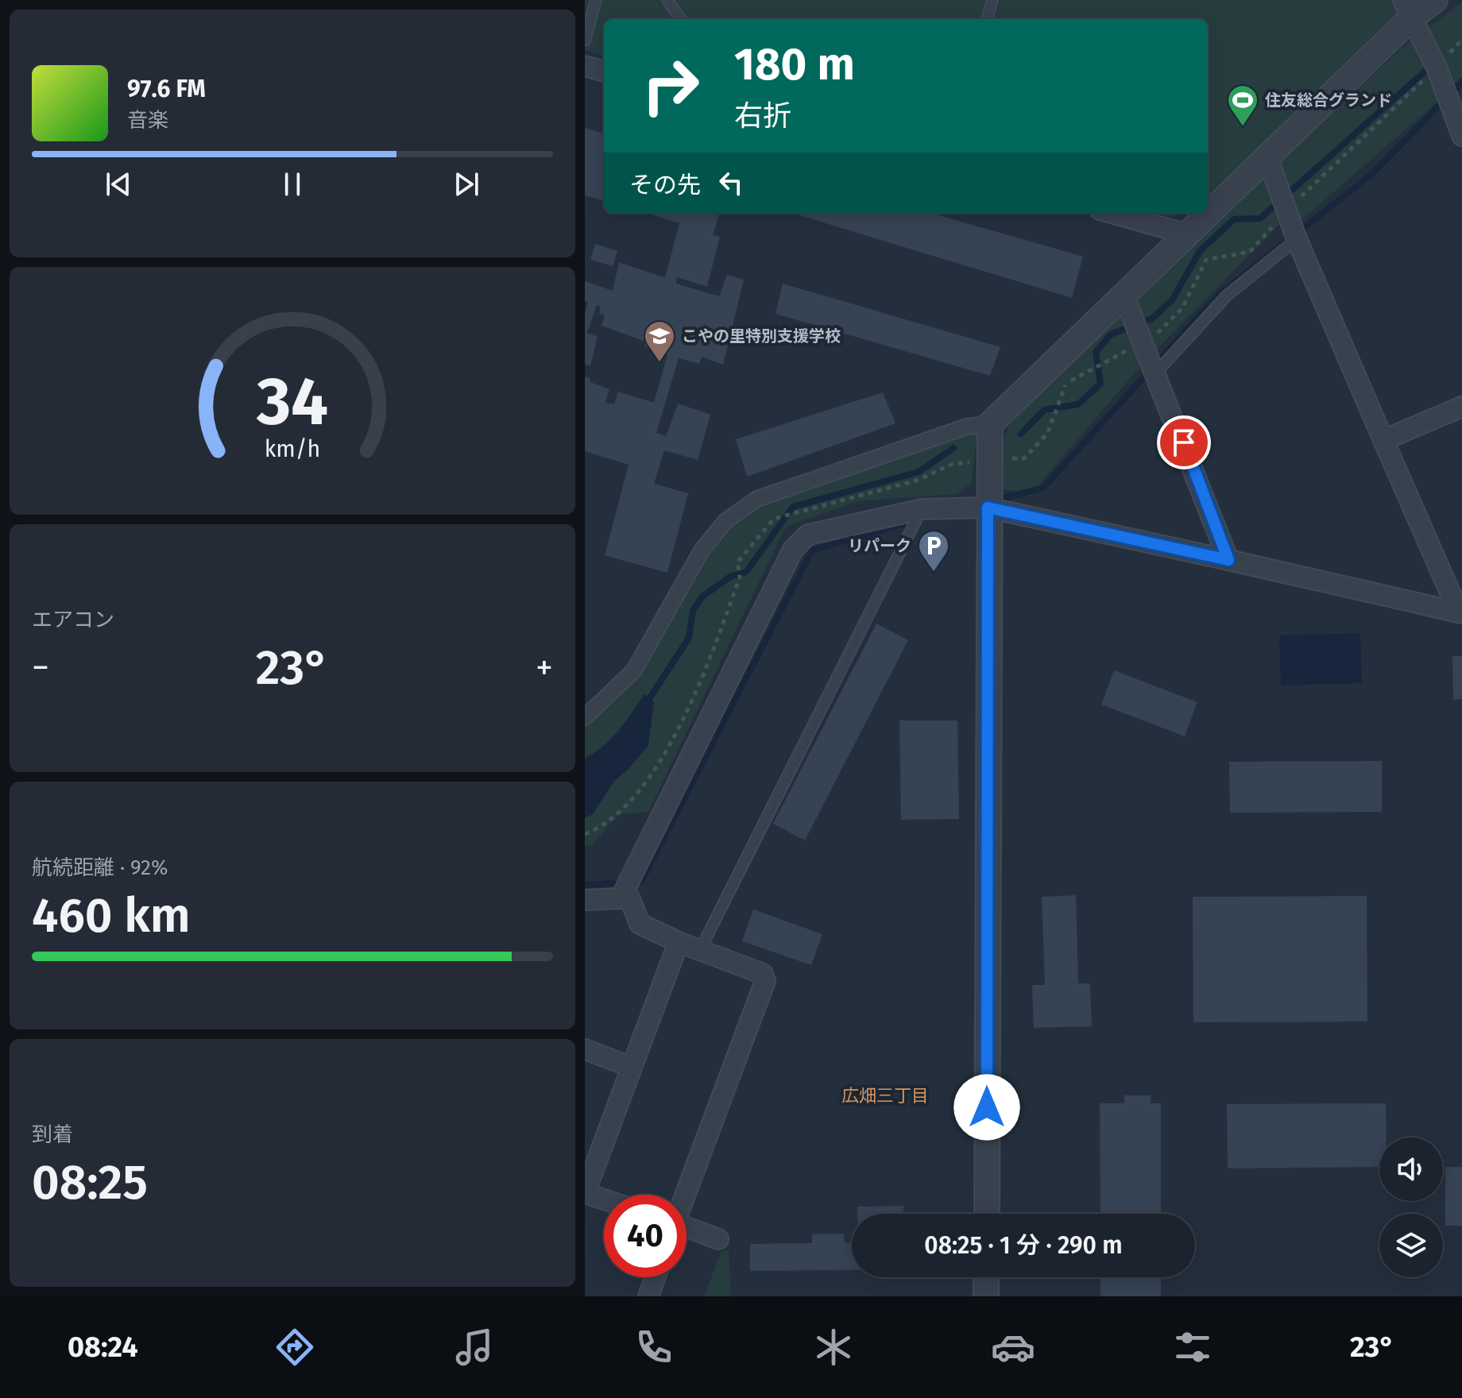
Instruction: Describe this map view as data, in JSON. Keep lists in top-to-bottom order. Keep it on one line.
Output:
{"districts":["広畑三丁目"],"places":{"sports":["住友総合グランド"],"school or university":["こやの里特別支援学校"],"parking":["リパーク"]},"page":{"turn":["180 m","右折"],"song":["97.6 FM","音楽"],"then":"その先","tile":["エアコン",["航続距離 · 92%","460 km"],["到着","08:25"]],"heat":["−","23°","+"],"limit":"40","trip":"08:25 · 1 分 · 290 m","tabs":["08:24","23°"],"gauge":["34","km/h"]}}
